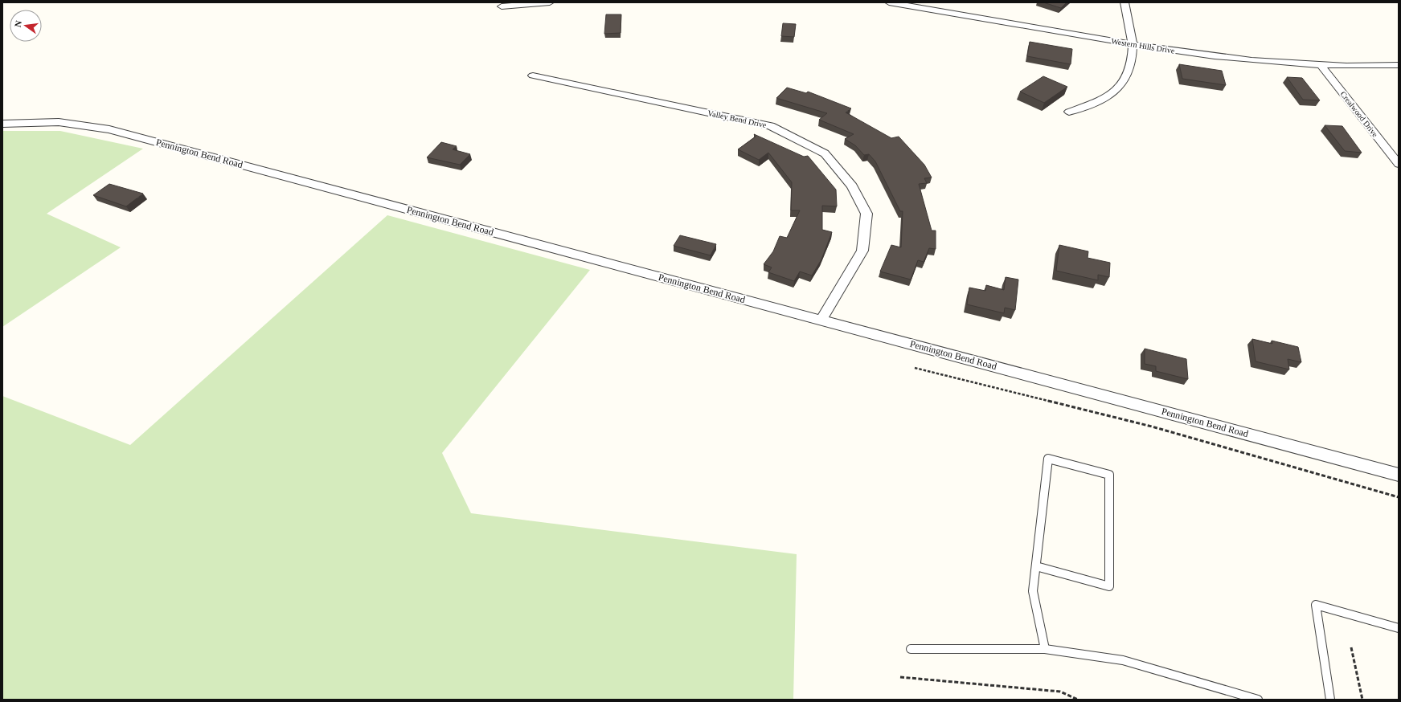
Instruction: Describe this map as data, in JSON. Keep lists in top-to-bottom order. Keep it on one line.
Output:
{"streets":{"street":["Western Hills Drive","Crealwood Drive","Valley Bend Drive","Pennington Bend Road"]},"crossings":[["Western Hills Drive","Crealwood Drive"],["Valley Bend Drive","Pennington Bend Road"]],"north":"left"}
